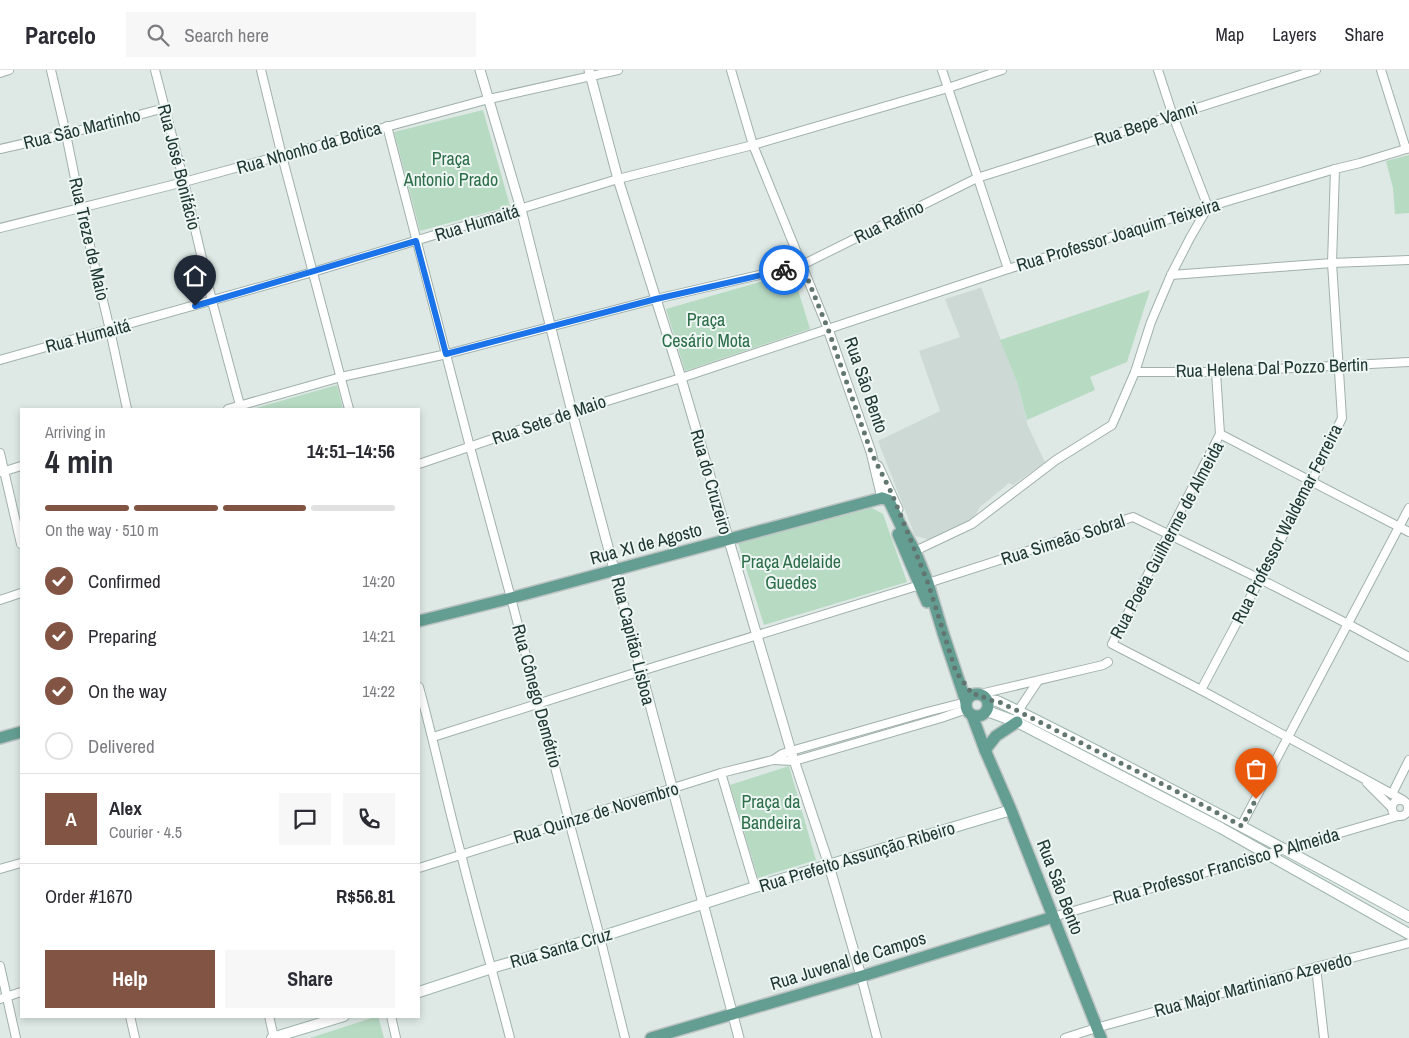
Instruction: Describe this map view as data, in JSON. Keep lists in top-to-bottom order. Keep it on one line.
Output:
{"streets":{"main road":["Rua São Bento","Rua XI de Agosto","Rua Prefeito Assunção Ribeiro","Rua Santa Cruz","Rua Juvenal de Campos"],"street":["Rua Bepe Vanni","Rua São Martinho","Rua Nhonho da Botica","Rua José Bonifácio","Rua Rafino","Rua Humaitá","Rua Professor Joaquim Teixeira","Rua Treze de Maio","Rua Helena Dal Pozzo Bertin","Rua Sete de Maio","Rua do Cruzeiro","Rua Professor Waldemar Ferreira","Rua Simeão Sobral","Rua Poeta Guilherme de Almeida","Rua Capitão Lisboa","Rua Cônego Demétrio","Rua Quinze de Novembro","Rua Professor Francisco P Almeida","Rua Major Martiniano Azevedo"]},"crossings":[["Rua Bepe Vanni","Rua Rafino"],["Rua São Martinho","Rua José Bonifácio"],["Rua São Martinho","Rua Treze de Maio"],["Rua Nhonho da Botica","Rua José Bonifácio"],["Rua Nhonho da Botica","Rua Treze de Maio"],["Rua Nhonho da Botica","Rua do Cruzeiro"],["Rua Nhonho da Botica","Rua Capitão Lisboa"],["Rua Nhonho da Botica","Rua Cônego Demétrio"],["Rua José Bonifácio","Rua Rafino"],["Rua José Bonifácio","Rua Humaitá"],["Rua Rafino","Rua do Cruzeiro"],["Rua Rafino","Rua Capitão Lisboa"],["Rua Rafino","Rua Cônego Demétrio"],["Rua Humaitá","Rua Treze de Maio"],["Rua Humaitá","Rua do Cruzeiro"],["Rua Humaitá","Rua Capitão Lisboa"],["Rua Humaitá","Rua Cônego Demétrio"],["Rua Professor Joaquim Teixeira","Rua São Bento"],["Rua Professor Joaquim Teixeira","Rua Sete de Maio"],["Rua Professor Joaquim Teixeira","Rua do Cruzeiro"],["Rua Professor Joaquim Teixeira","Rua Professor Waldemar Ferreira"],["Rua Helena Dal Pozzo Bertin","Rua Professor Waldemar Ferreira"],["Rua São Bento","Rua Simeão Sobral"],["Rua São Bento","Rua XI de Agosto"],["Rua São Bento","Rua Quinze de Novembro"],["Rua São Bento","Rua Prefeito Assunção Ribeiro"],["Rua São Bento","Rua Professor Francisco P Almeida"],["Rua São Bento","Rua Juvenal de Campos"],["Rua São Bento","Rua Major Martiniano Azevedo"],["Rua Sete de Maio","Rua do Cruzeiro"],["Rua Sete de Maio","Rua Capitão Lisboa"],["Rua Sete de Maio","Rua Cônego Demétrio"],["Rua do Cruzeiro","Rua XI de Agosto"],["Rua do Cruzeiro","Rua Quinze de Novembro"],["Rua do Cruzeiro","Rua Prefeito Assunção Ribeiro"],["Rua do Cruzeiro","Rua Juvenal de Campos"],["Rua Professor Waldemar Ferreira","Rua Simeão Sobral"],["Rua Professor Waldemar Ferreira","Rua Poeta Guilherme de Almeida"],["Rua Simeão Sobral","Rua Poeta Guilherme de Almeida"],["Rua XI de Agosto","Rua Capitão Lisboa"],["Rua XI de Agosto","Rua Cônego Demétrio"],["Rua Capitão Lisboa","Rua Quinze de Novembro"],["Rua Capitão Lisboa","Rua Prefeito Assunção Ribeiro"],["Rua Capitão Lisboa","Rua Santa Cruz"],["Rua Capitão Lisboa","Rua Juvenal de Campos"],["Rua Cônego Demétrio","Rua Quinze de Novembro"],["Rua Cônego Demétrio","Rua Santa Cruz"],["Rua Prefeito Assunção Ribeiro","Rua Santa Cruz"],["Rua Professor Francisco P Almeida","Rua Juvenal de Campos"]],"parks":["Praça Antonio Prado","Praça Cesário Mota","Praça Adelaide Guedes","Praça da Bandeira"],"page":{"header":"Parcelo","search":"Search here","nav":["Map","Layers","Share"],"heading":["4 min","Arriving in","14:51–14:56"],"panel":["Alex","Courier · 4.5","Order #1670","R$56.81"],"bar":"On the way · 510 m","list":[["Confirmed","14:20"],["Preparing","14:21"],["On the way","14:22"],"Delivered"],"round":"A","buttons":["Help","Share"]}}
